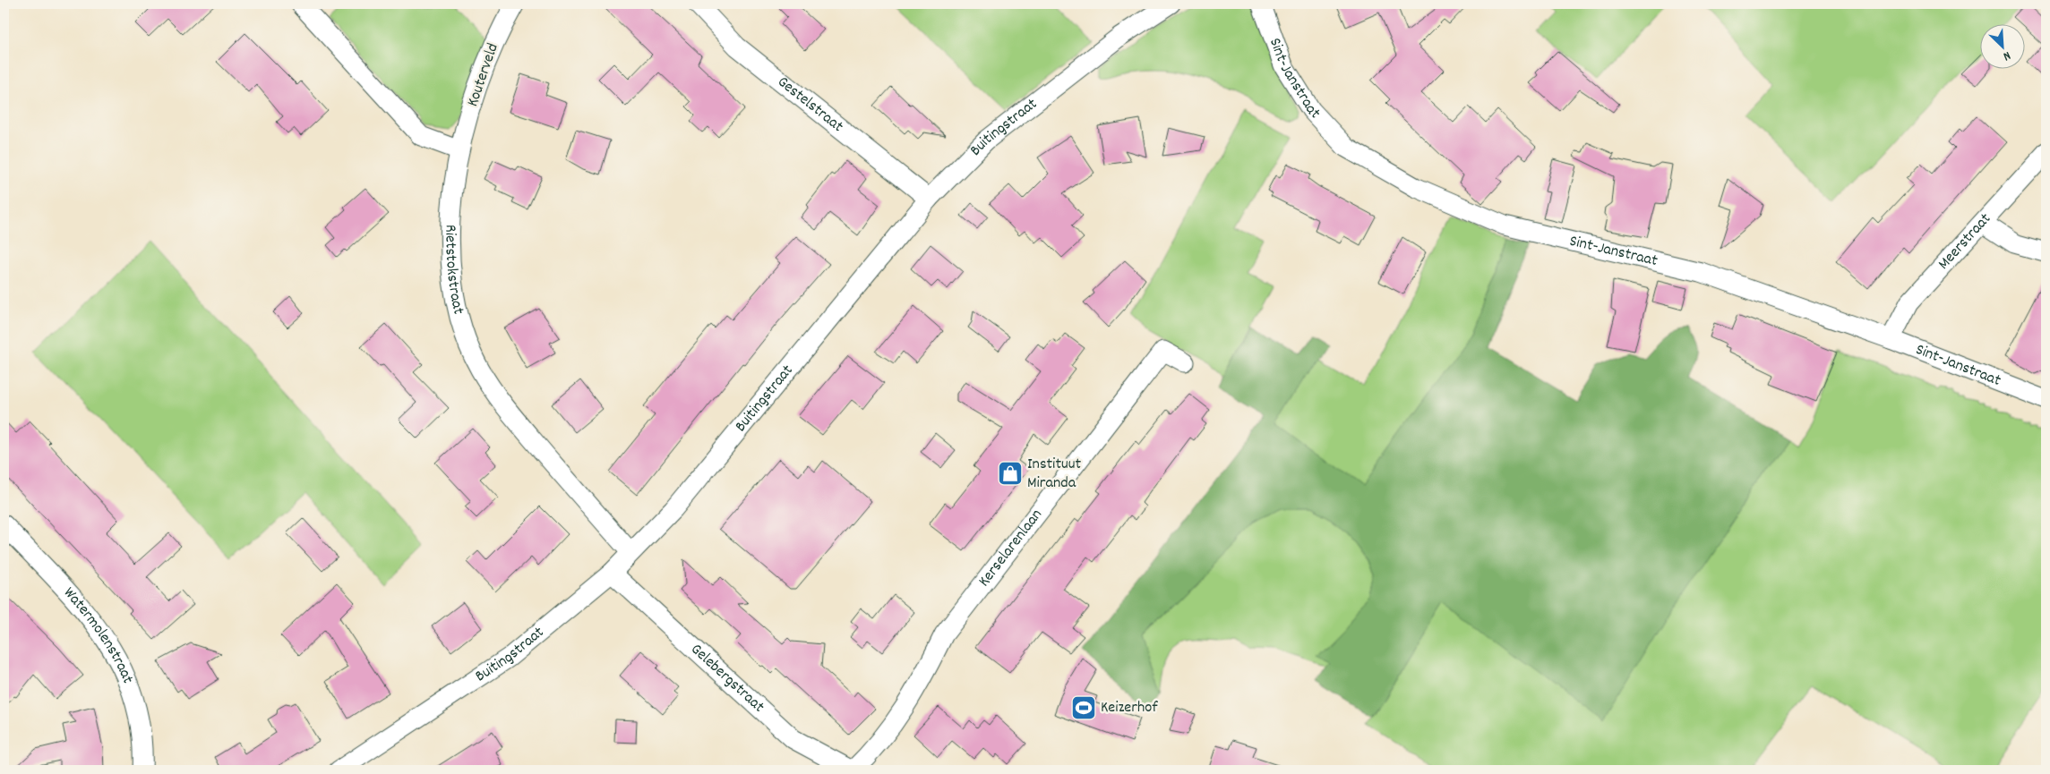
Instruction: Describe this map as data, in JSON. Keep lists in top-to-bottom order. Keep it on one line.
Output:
{"streets":{"street":["Kouterveld","Sint-Janstraat","Gestelstraat","Buitingstraat","Meerstraat","Rietstokstraat","Kerselarenlaan","Watermolenstraat","Gelebergstraat"]},"crossings":[["Kouterveld","Rietstokstraat"],["Sint-Janstraat","Meerstraat"],["Gestelstraat","Buitingstraat"],["Buitingstraat","Rietstokstraat"],["Buitingstraat","Gelebergstraat"],["Kerselarenlaan","Gelebergstraat"]],"places":{"shop":["Instituut Miranda"],"sports":["Keizerhof"]},"north":"bottom right"}
